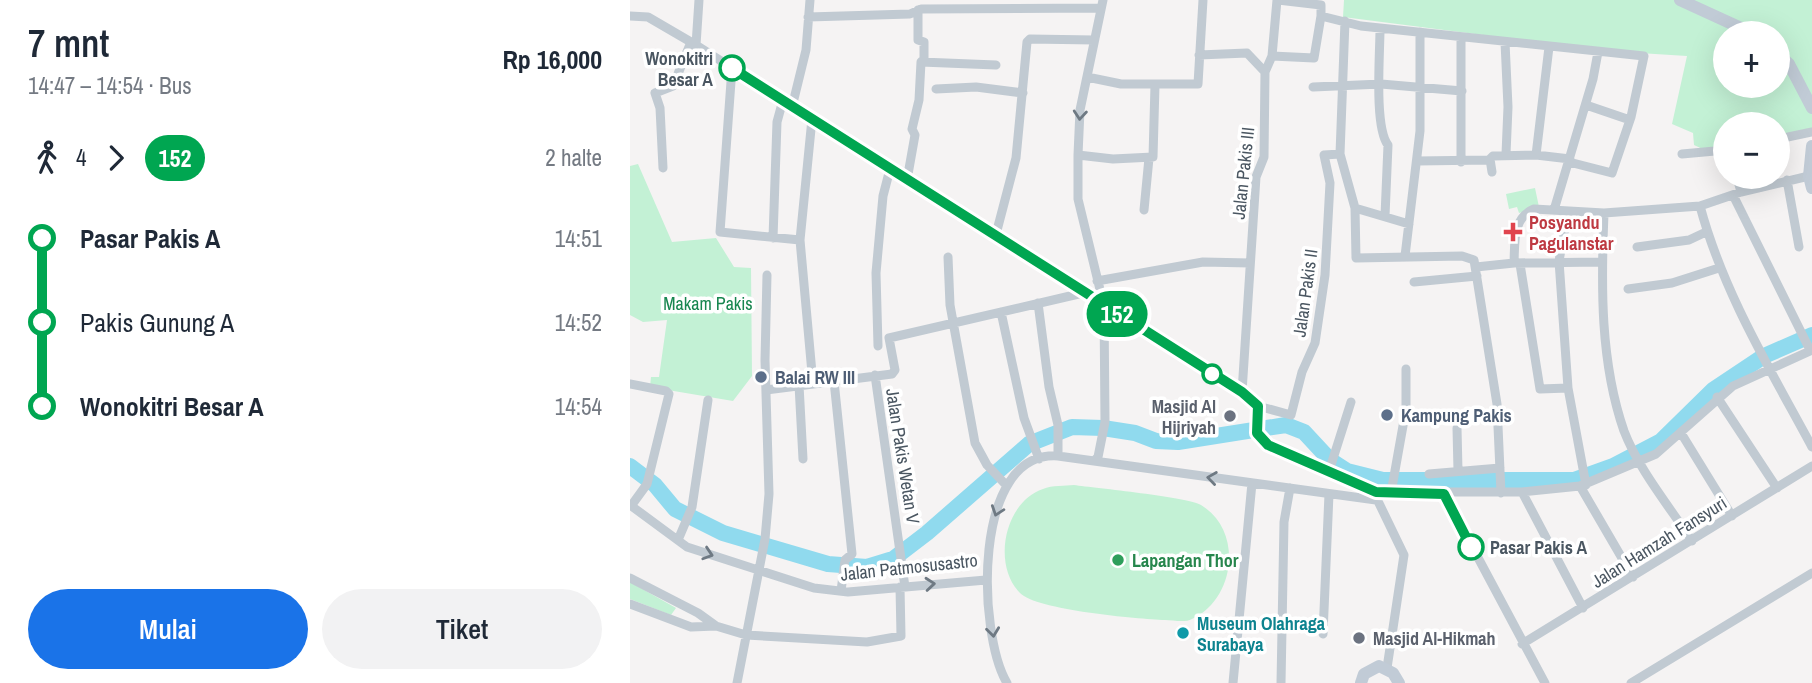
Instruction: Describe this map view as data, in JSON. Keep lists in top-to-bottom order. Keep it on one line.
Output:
{"streets":{"street":["Jalan Pakis III","Jalan Pakis II","Jalan Pakis Wetan V","Jalan Hamzah Fansyuri","Jalan Patmosusastro"]},"crossings":[["Jalan Pakis Wetan V","Jalan Patmosusastro"]],"parks":["Makam Pakis"],"places":{"other":["Wonokitri Besar A","Balai RW III","Kampung Pakis","Masjid Al Hijriyah","Pasar Pakis A","Lapangan Thor","Museum Olahraga Surabaya","Masjid Al-Hikmah"],"health":["Posyandu Pagulanstar"]},"lines":["bus line 152"],"page":{"heading":["7 mnt","14:47 – 14:54 · Bus","Rp 16,000"],"on_map":"152","map_buttons":["+","−"],"legs":["4","152","2 halte"],"list":[{"name":"Pasar Pakis A","value":"14:51"},{"name":"Pakis Gunung A","value":"14:52"},{"name":"Wonokitri Besar A","value":"14:54"}],"buttons":["Mulai","Tiket"]}}
